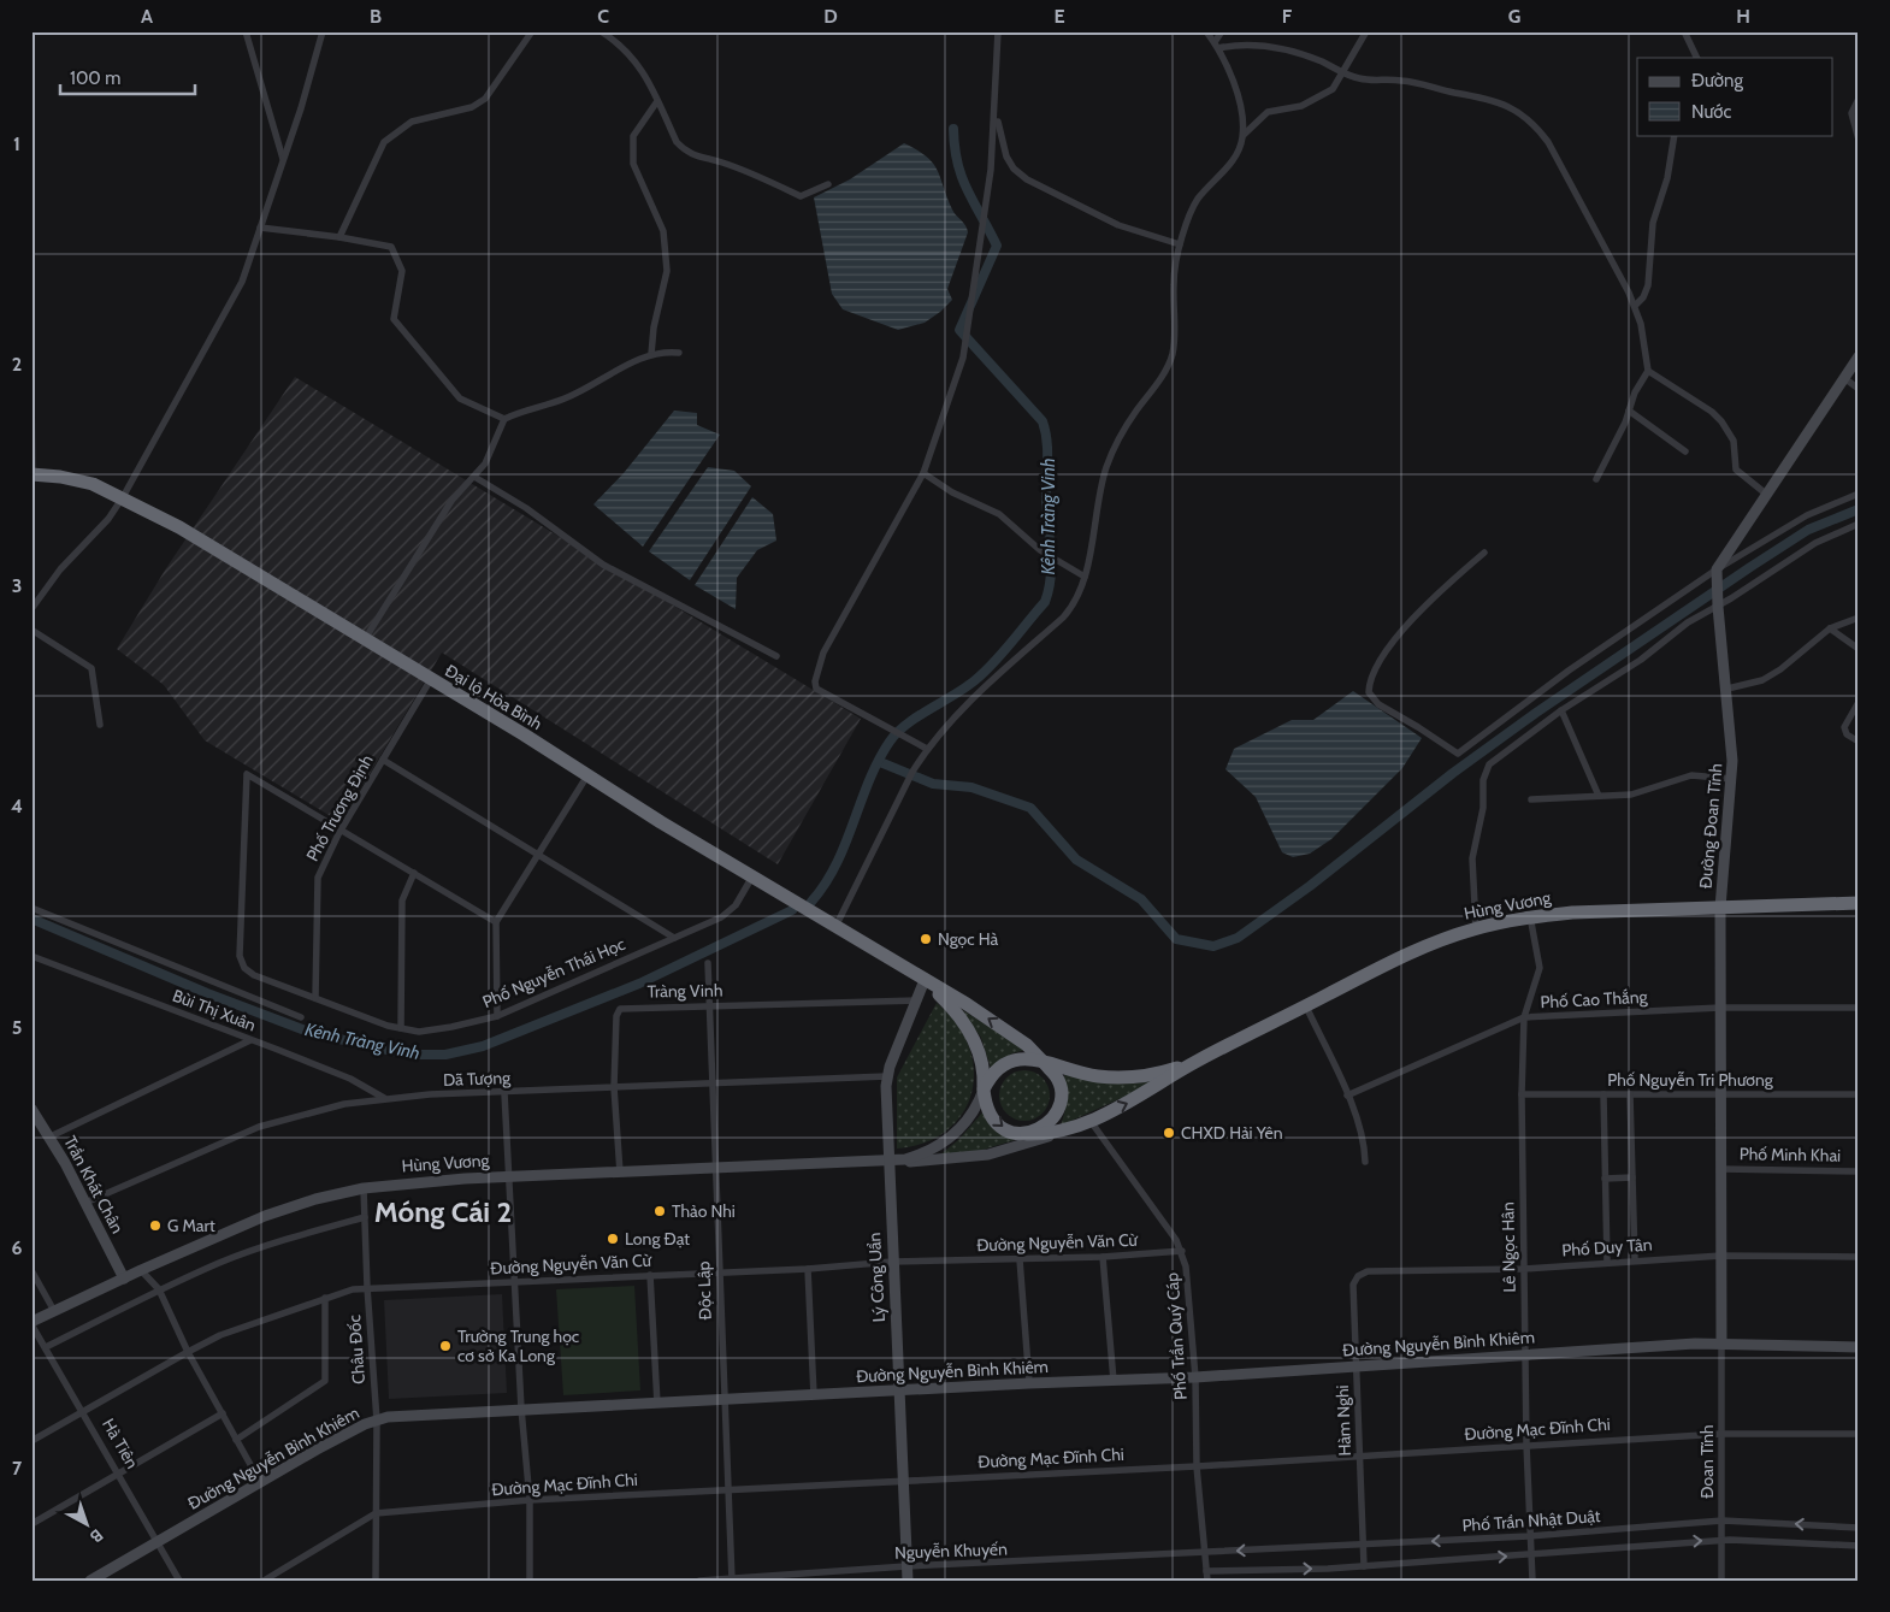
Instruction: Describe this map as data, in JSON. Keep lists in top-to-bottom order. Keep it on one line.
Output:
{"streets":{"highway":["Đại lộ Hòa Bình","Hùng Vương"],"street":["Phố Trương Định","Đường Đoan Tĩnh","Phố Nguyễn Thái Học","Tràng Vinh","Phố Cao Thắng","Bùi Thị Xuân","Dã Tượng","Phố Nguyễn Tri Phương","Phố Minh Khai","Trần Khát Chân","Đường Nguyễn Văn Cừ","Lê Ngọc Hân","Phố Duy Tân","Lý Công Uẩn","Độc Lập","Phố Trần Quý Cáp","Đường Nguyễn Bỉnh Khiêm","Châu Đốc","Hàm Nghi","Đường Mạc Đĩnh Chi","Hà Tiên","Đoan Tĩnh","Phố Trần Nhật Duật","Nguyễn Khuyến"]},"crossings":[["Đại lộ Hòa Bình","Phố Trương Định"],["Đại lộ Hòa Bình","Phố Nguyễn Thái Học"],["Đại lộ Hòa Bình","Lý Công Uẩn"],["Phố Trương Định","Phố Nguyễn Thái Học"],["Đường Đoan Tĩnh","Hùng Vương"],["Đường Đoan Tĩnh","Phố Cao Thắng"],["Đường Đoan Tĩnh","Phố Nguyễn Tri Phương"],["Đường Đoan Tĩnh","Phố Minh Khai"],["Đường Đoan Tĩnh","Phố Duy Tân"],["Đường Đoan Tĩnh","Đường Nguyễn Bỉnh Khiêm"],["Đường Đoan Tĩnh","Đoan Tĩnh"],["Hùng Vương","Tràng Vinh"],["Hùng Vương","Trần Khát Chân"],["Hùng Vương","Lê Ngọc Hân"],["Hùng Vương","Lý Công Uẩn"],["Hùng Vương","Độc Lập"],["Hùng Vương","Châu Đốc"],["Hùng Vương","Hà Tiên"],["Tràng Vinh","Dã Tượng"],["Tràng Vinh","Lý Công Uẩn"],["Tràng Vinh","Độc Lập"],["Phố Cao Thắng","Lê Ngọc Hân"],["Bùi Thị Xuân","Dã Tượng"],["Dã Tượng","Trần Khát Chân"],["Dã Tượng","Lý Công Uẩn"],["Dã Tượng","Độc Lập"],["Phố Nguyễn Tri Phương","Lê Ngọc Hân"],["Đường Nguyễn Văn Cừ","Lý Công Uẩn"],["Đường Nguyễn Văn Cừ","Độc Lập"],["Đường Nguyễn Văn Cừ","Phố Trần Quý Cáp"],["Đường Nguyễn Văn Cừ","Châu Đốc"],["Đường Nguyễn Văn Cừ","Hà Tiên"],["Lê Ngọc Hân","Phố Duy Tân"],["Lê Ngọc Hân","Đường Nguyễn Bỉnh Khiêm"],["Lê Ngọc Hân","Đường Mạc Đĩnh Chi"],["Lê Ngọc Hân","Phố Trần Nhật Duật"],["Phố Duy Tân","Hàm Nghi"],["Lý Công Uẩn","Đường Nguyễn Bỉnh Khiêm"],["Lý Công Uẩn","Đường Mạc Đĩnh Chi"],["Lý Công Uẩn","Nguyễn Khuyến"],["Độc Lập","Đường Nguyễn Bỉnh Khiêm"],["Độc Lập","Đường Mạc Đĩnh Chi"],["Độc Lập","Nguyễn Khuyến"],["Phố Trần Quý Cáp","Đường Nguyễn Bỉnh Khiêm"],["Phố Trần Quý Cáp","Đường Mạc Đĩnh Chi"],["Phố Trần Quý Cáp","Phố Trần Nhật Duật"],["Phố Trần Quý Cáp","Nguyễn Khuyến"],["Đường Nguyễn Bỉnh Khiêm","Châu Đốc"],["Đường Nguyễn Bỉnh Khiêm","Hàm Nghi"],["Đường Nguyễn Bỉnh Khiêm","Hà Tiên"],["Đường Nguyễn Bỉnh Khiêm","Đoan Tĩnh"],["Châu Đốc","Đường Mạc Đĩnh Chi"],["Hàm Nghi","Đường Mạc Đĩnh Chi"],["Hàm Nghi","Phố Trần Nhật Duật"],["Đường Mạc Đĩnh Chi","Đoan Tĩnh"],["Đoan Tĩnh","Phố Trần Nhật Duật"],["Phố Trần Nhật Duật","Nguyễn Khuyến"]],"districts":["Móng Cái 2"],"water":["Kênh Tràng Vinh"],"places":["Ngọc Hà","CHXD Hải Yên","Thảo Nhi","G Mart","Long Đạt","Trường Trung học cơ sở Ka Long"],"legend":["Đường","Nước"],"scale_bar":"100 m","north":"bottom right","grid":{"columns":["A","B","C","D","E","F","G","H"],"rows":["1","2","3","4","5","6","7"]}}
